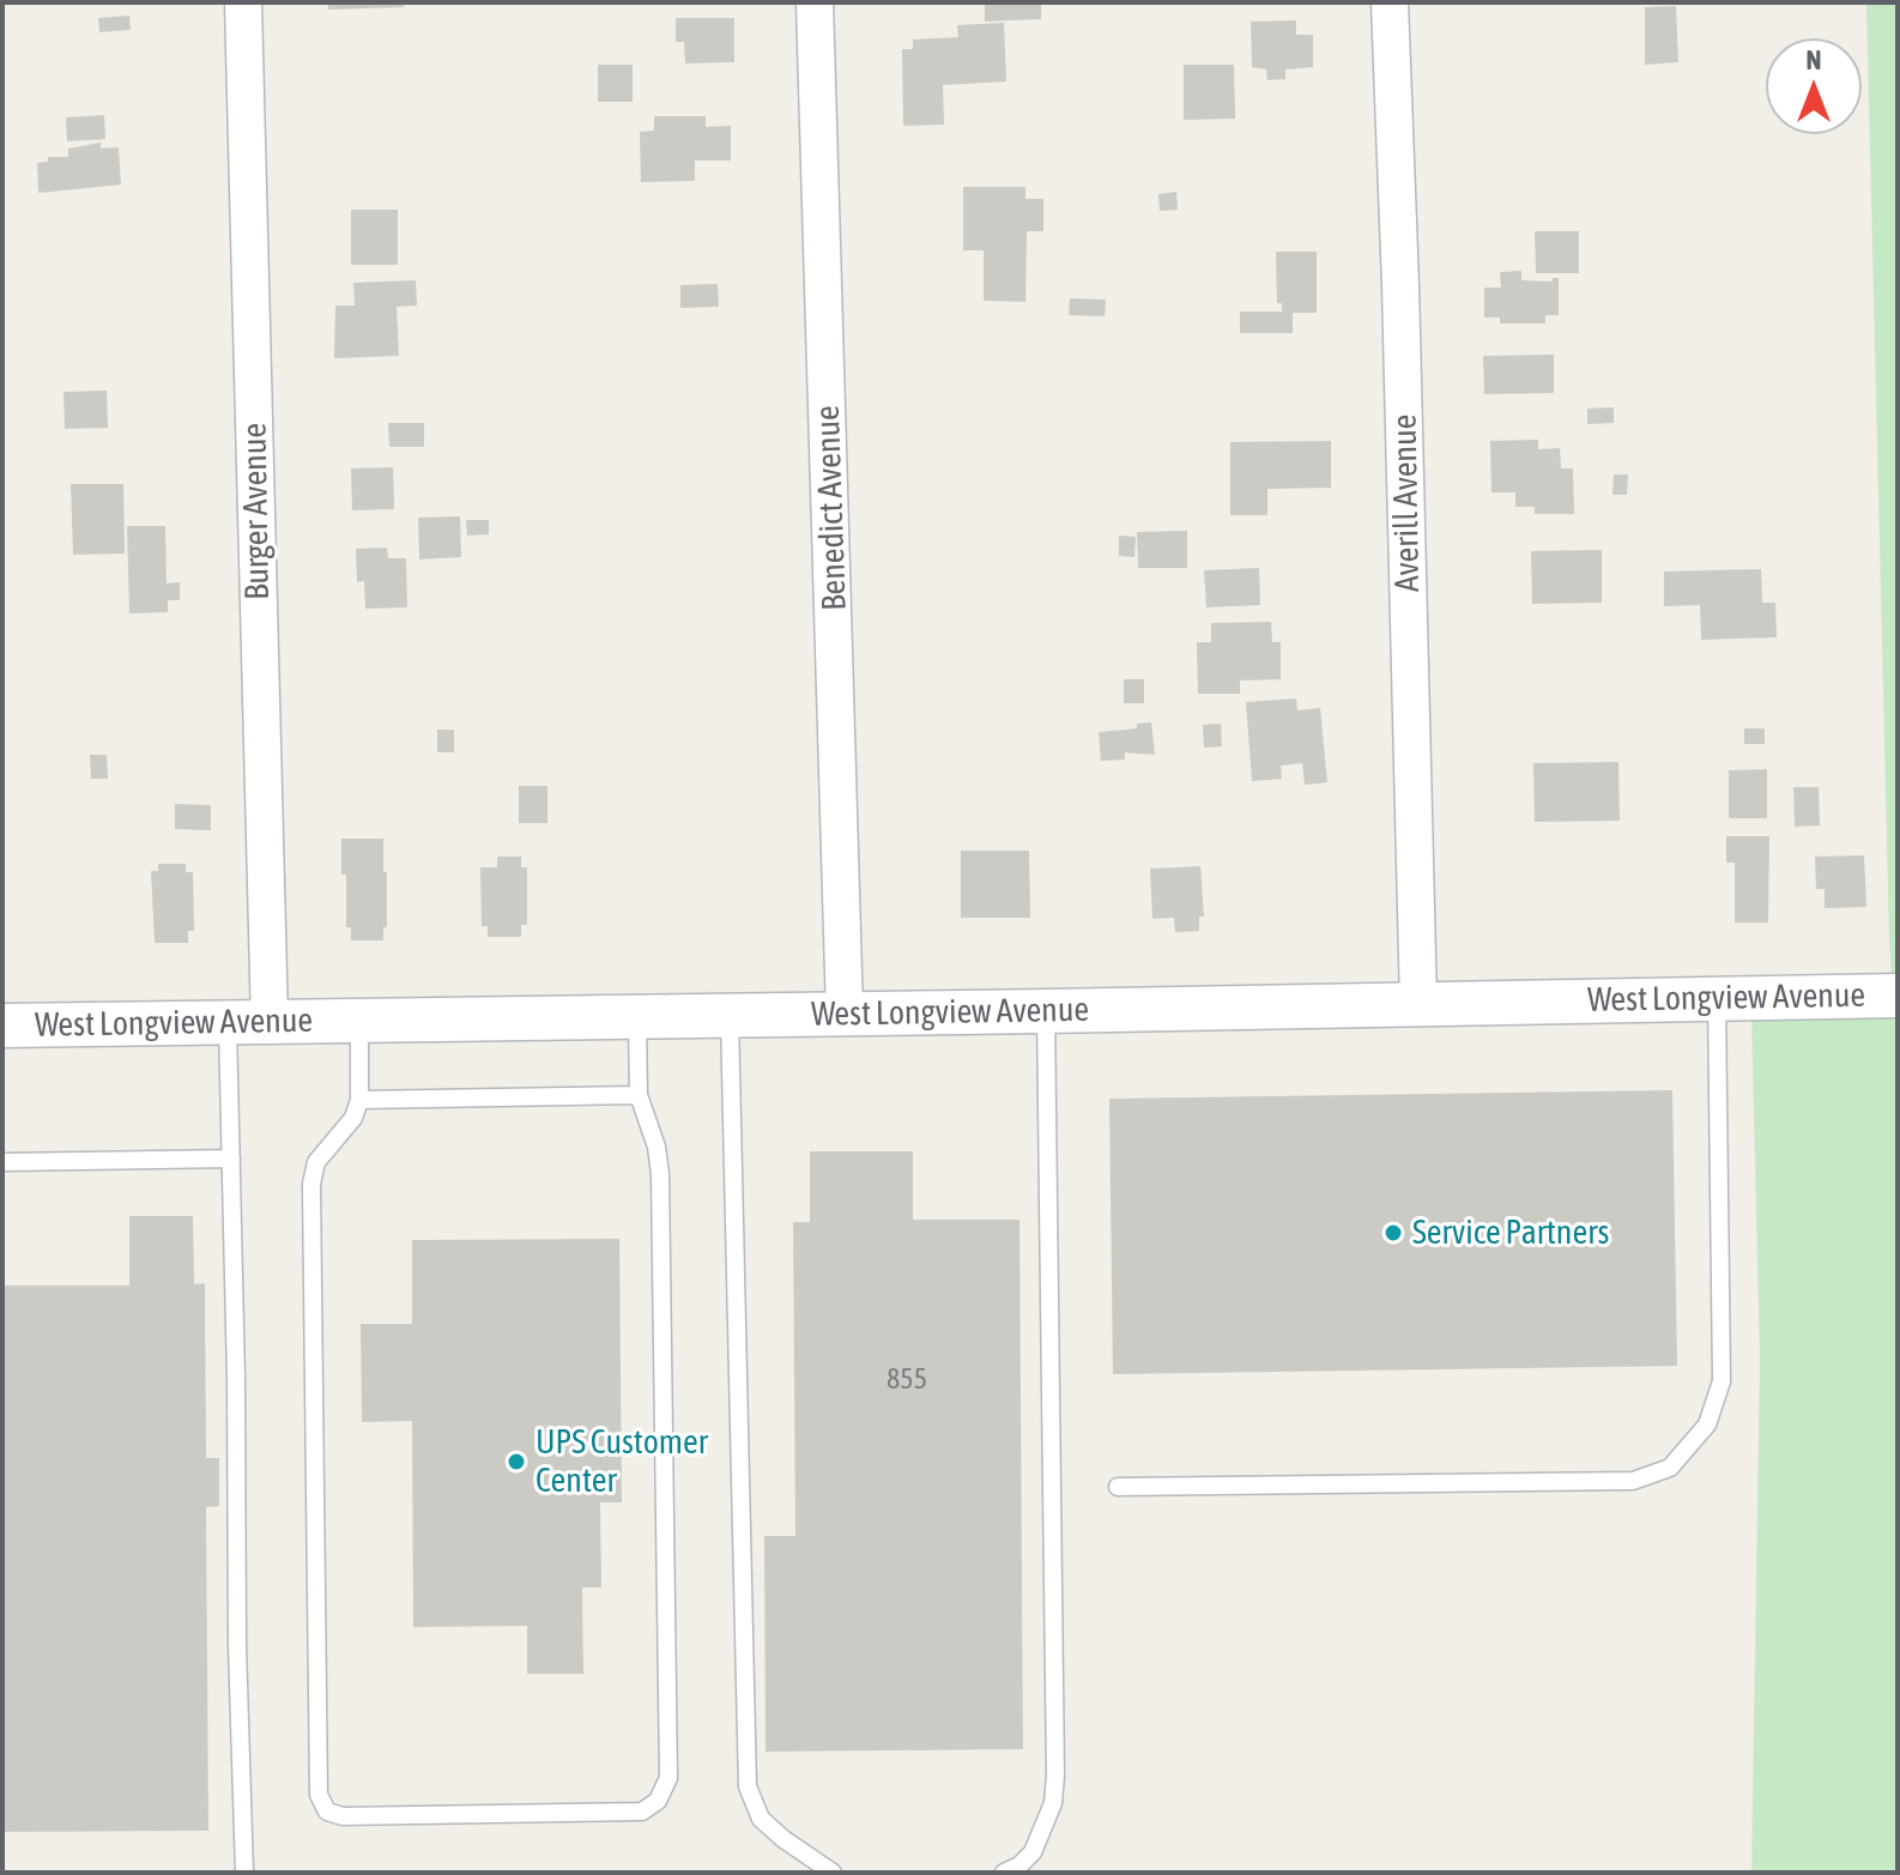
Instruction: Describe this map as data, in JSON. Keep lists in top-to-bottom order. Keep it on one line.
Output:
{"streets":{"street":["Averill Avenue","Benedict Avenue","Burger Avenue","West Longview Avenue"]},"crossings":[["Averill Avenue","West Longview Avenue"],["Benedict Avenue","West Longview Avenue"],["Burger Avenue","West Longview Avenue"]],"places":["Service Partners","UPS Customer Center"],"house_numbers":["855"],"north":"top"}
